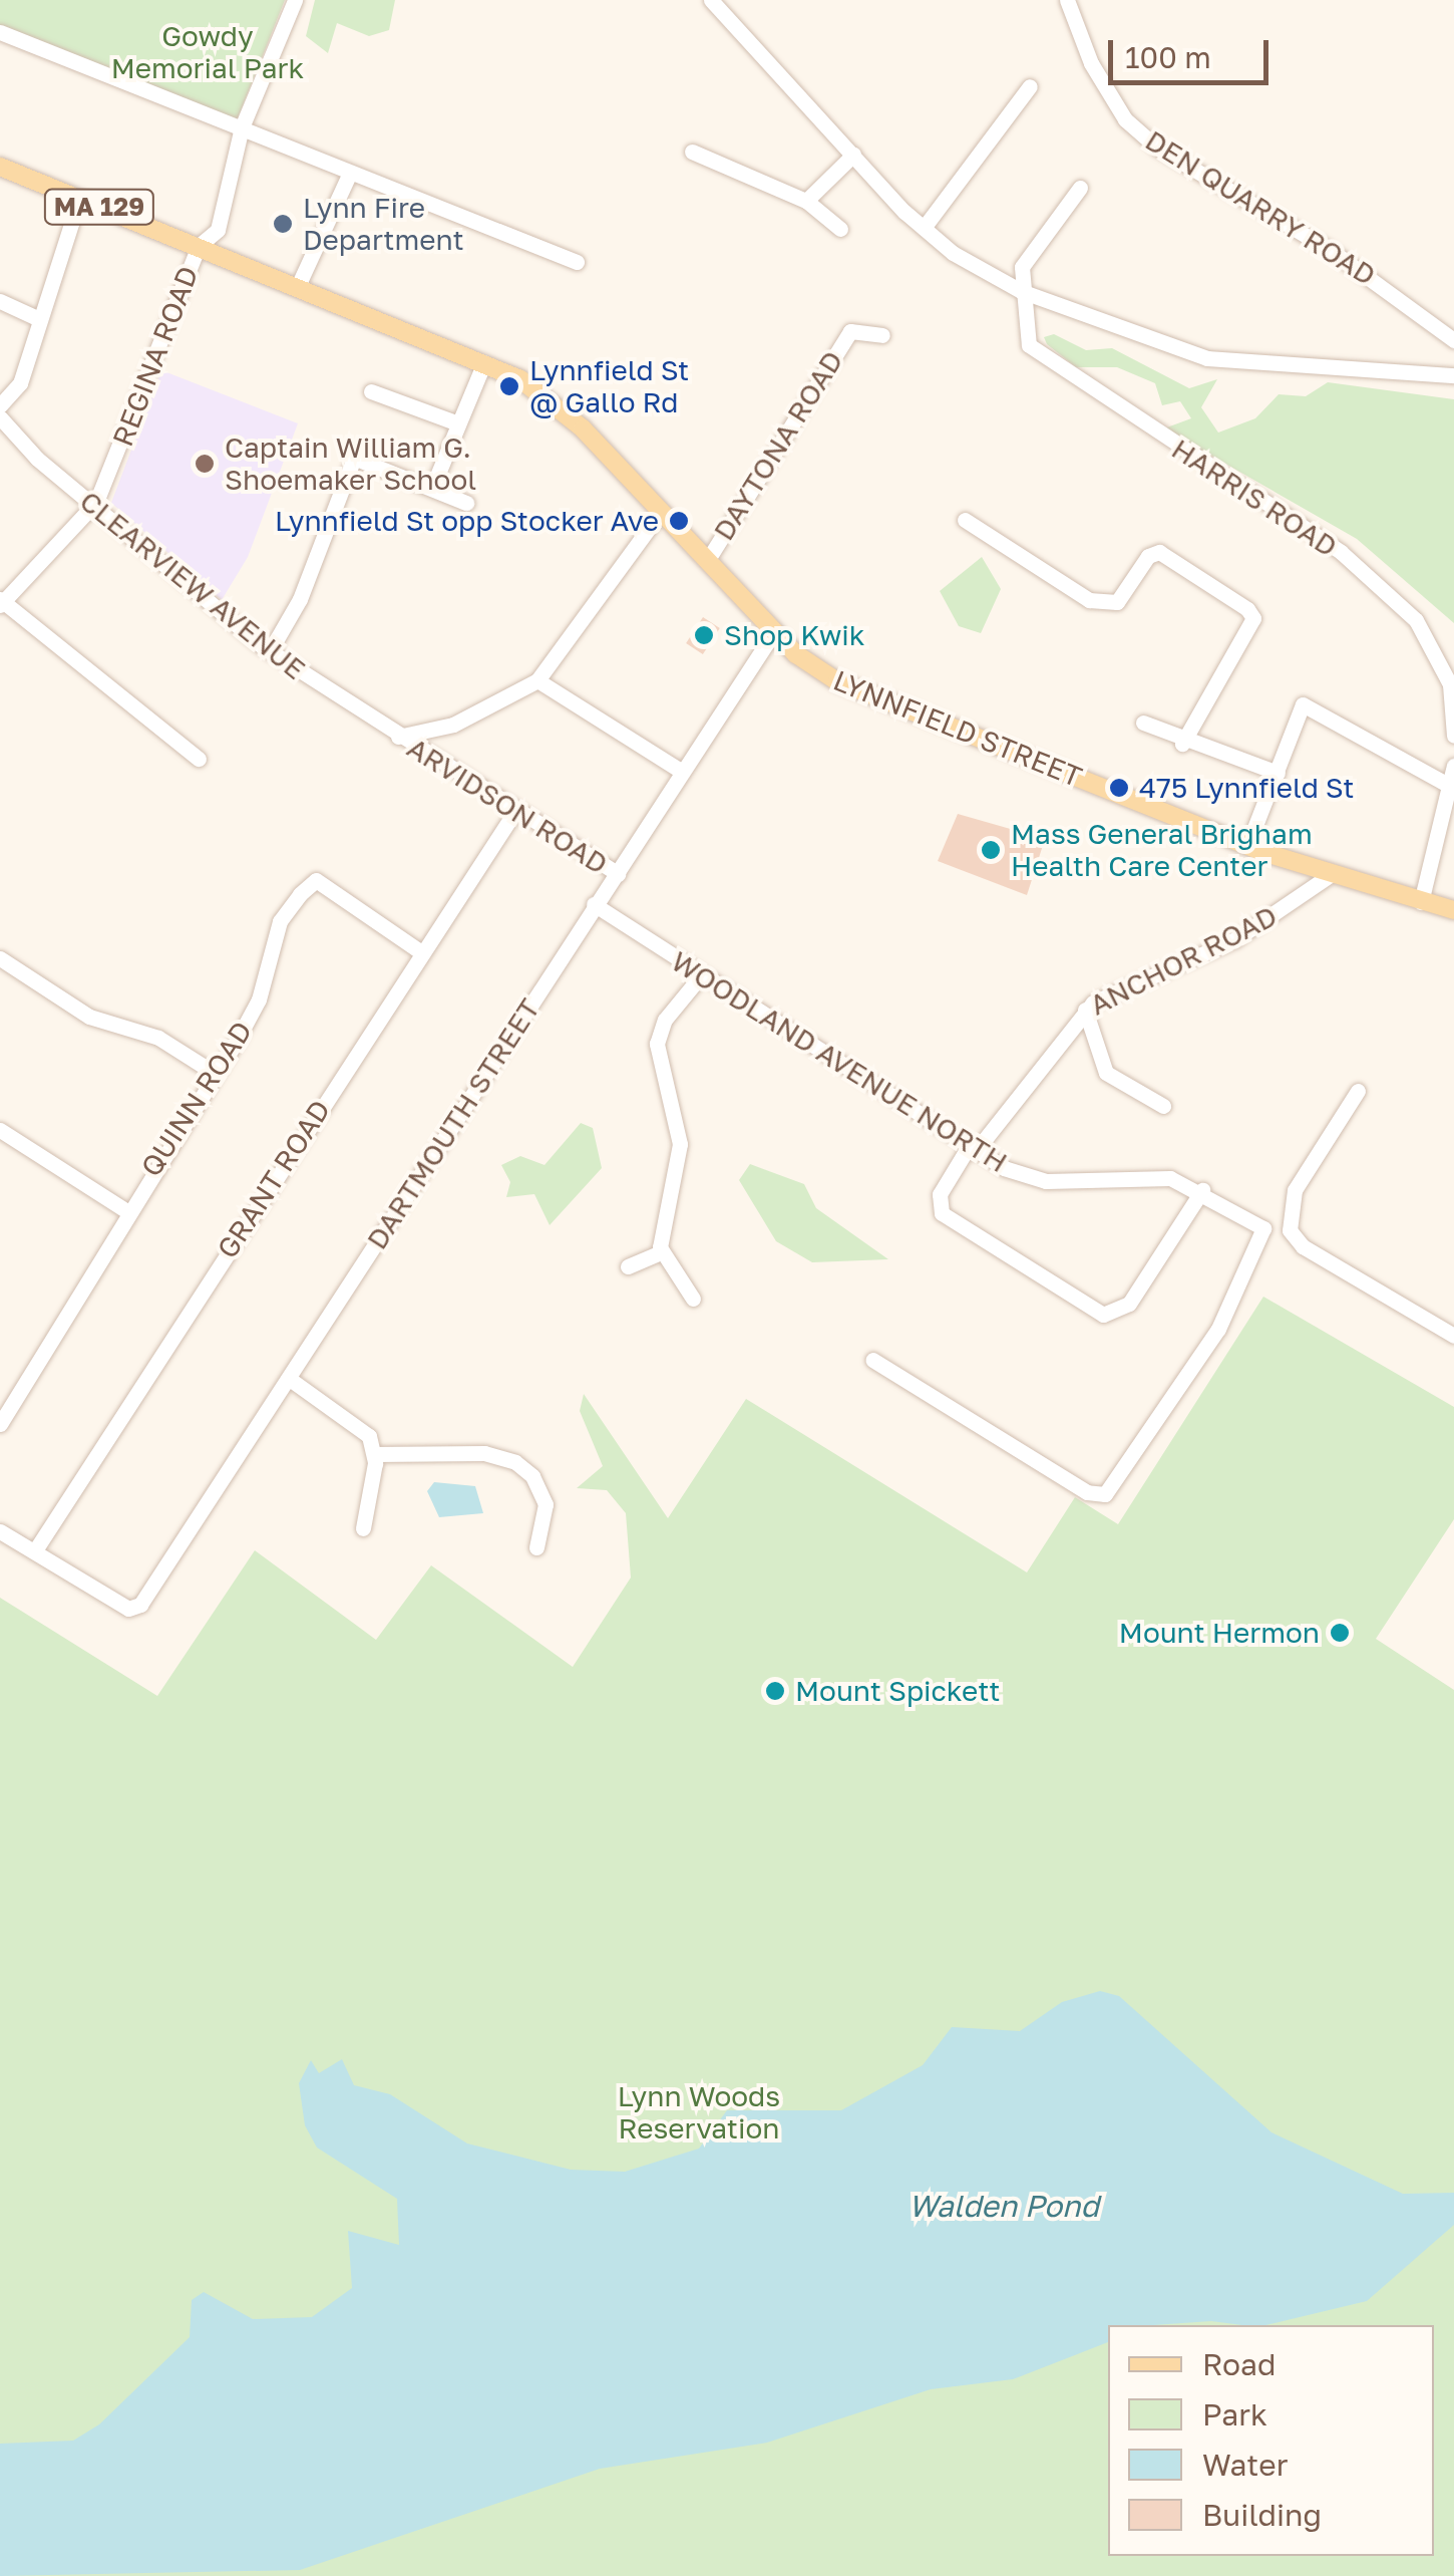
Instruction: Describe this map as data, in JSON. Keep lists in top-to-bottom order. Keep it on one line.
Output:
{"streets":{"main road":["MA 129","LYNNFIELD STREET"],"street":["DEN QUARRY ROAD","REGINA ROAD","DAYTONA ROAD","HARRIS ROAD","CLEARVIEW AVENUE","ARVIDSON ROAD","ANCHOR ROAD","WOODLAND AVENUE NORTH","QUINN ROAD","DARTMOUTH STREET","GRANT ROAD"]},"crossings":[["REGINA ROAD","CLEARVIEW AVENUE"],["REGINA ROAD","LYNNFIELD STREET"],["DAYTONA ROAD","LYNNFIELD STREET"],["CLEARVIEW AVENUE","ARVIDSON ROAD"],["LYNNFIELD STREET","ANCHOR ROAD"],["LYNNFIELD STREET","DARTMOUTH STREET"],["ARVIDSON ROAD","DARTMOUTH STREET"],["ARVIDSON ROAD","GRANT ROAD"],["ANCHOR ROAD","WOODLAND AVENUE NORTH"],["WOODLAND AVENUE NORTH","DARTMOUTH STREET"],["QUINN ROAD","GRANT ROAD"],["DARTMOUTH STREET","GRANT ROAD"]],"water":["Walden Pond"],"parks":["Gowdy Memorial Park","Lynn Woods Reservation"],"places":["Lynn Fire Department","Lynnfield St @ Gallo Rd","Captain William G. Shoemaker School","Lynnfield St opp Stocker Ave","Shop Kwik","475 Lynnfield St","Mass General Brigham Health Care Center","Mount Hermon","Mount Spickett"],"legend":["Road","Park","Water","Building"],"scale_bar":"100 m"}
